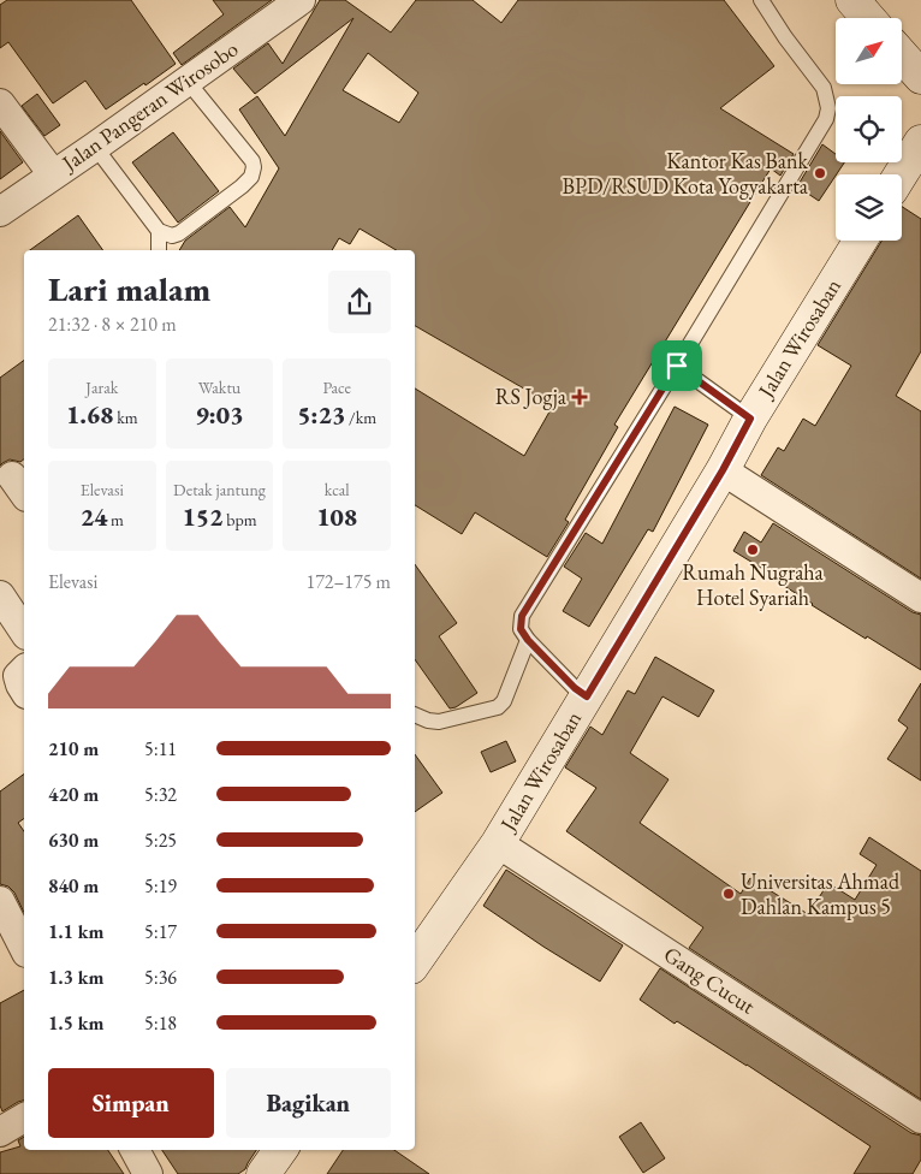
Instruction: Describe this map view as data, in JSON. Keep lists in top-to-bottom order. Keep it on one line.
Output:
{"streets":{"main road":["Jalan Wirosaban"],"street":["Jalan Pangeran Wirosobo","Gang Cucut"]},"crossings":[["Jalan Wirosaban","Gang Cucut"]],"places":{"other":["Kantor Kas Bank BPD/RSUD Kota Yogyakarta","Rumah Nugraha Hotel Syariah","Universitas Ahmad Dahlan Kampus 5"],"health":["RS Jogja"]},"north":"top right","page":{"heading":["Lari malam","21:32 · 8 × 210 m"],"stats":[["Jarak","1.68 km"],["Waktu","9:03"],["Pace","5:23 /km"],["Elevasi","24 m"],["Detak jantung","152 bpm"],["kcal","108"]],"chart":["Elevasi","172–175 m"],"list":[{"name":"210 m","note":"5:11"},{"name":"420 m","note":"5:32"},{"name":"630 m","note":"5:25"},{"name":"840 m","note":"5:19"},{"name":"1.1 km","note":"5:17"},{"name":"1.3 km","note":"5:36"},{"name":"1.5 km","note":"5:18"}],"buttons":["Simpan","Bagikan"]}}
